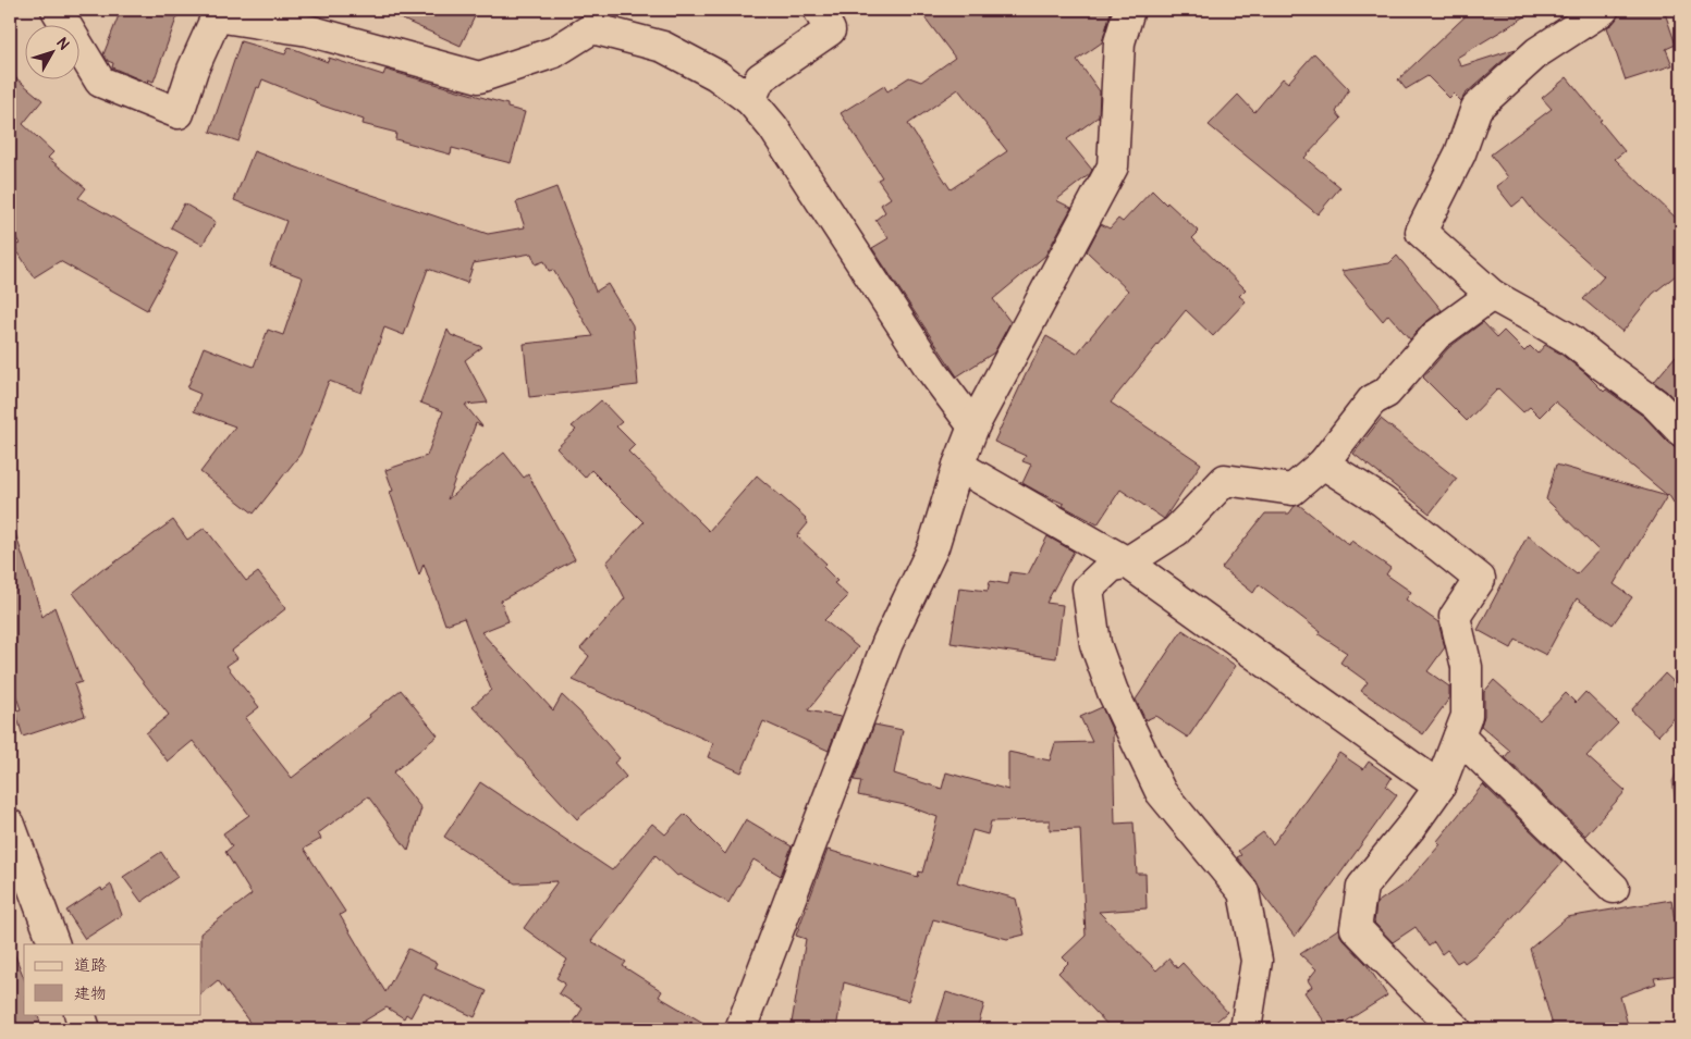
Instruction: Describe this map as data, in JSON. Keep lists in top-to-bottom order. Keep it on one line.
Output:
{"legend":["道路","建物"],"north":"top right"}
